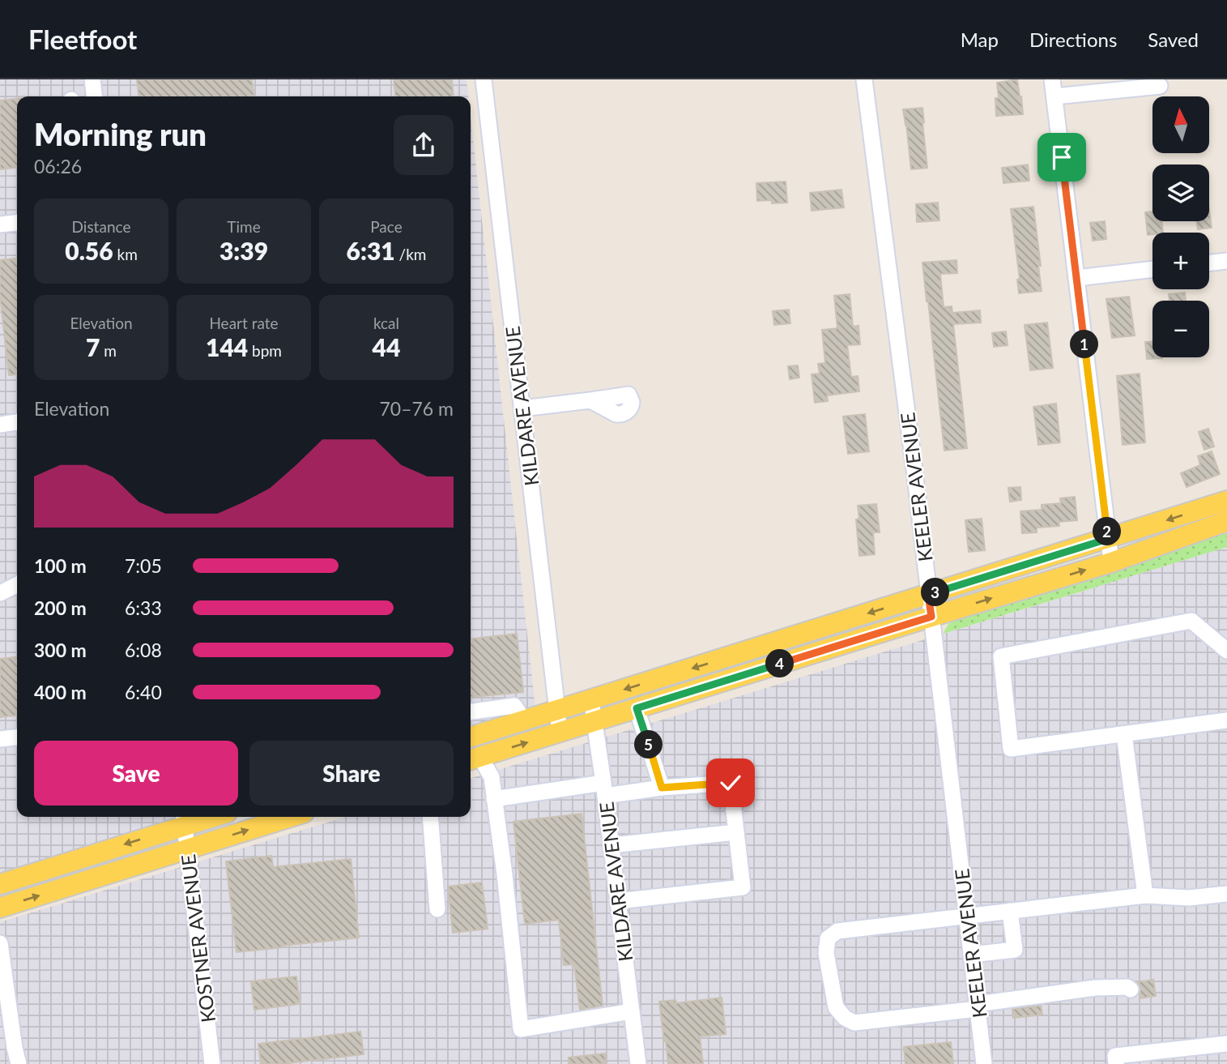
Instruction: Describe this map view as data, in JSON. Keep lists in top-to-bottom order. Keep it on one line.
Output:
{"streets":{"street":["KILDARE AVENUE","KEELER AVENUE","KOSTNER AVENUE"]},"north":"top","page":{"header":"Fleetfoot","nav":["Map","Directions","Saved"],"map_buttons":["+","−"],"heading":["Morning run","06:26"],"stats":[["Distance","0.56 km"],["Time","3:39"],["Pace","6:31 /km"],["Elevation","7 m"],["Heart rate","144 bpm"],["kcal","44"]],"pins":["1","2","3","4","5"],"chart":["Elevation","70–76 m"],"list":[{"name":"100 m","note":"7:05"},{"name":"200 m","note":"6:33"},{"name":"300 m","note":"6:08"},{"name":"400 m","note":"6:40"}],"buttons":["Save","Share"]}}
